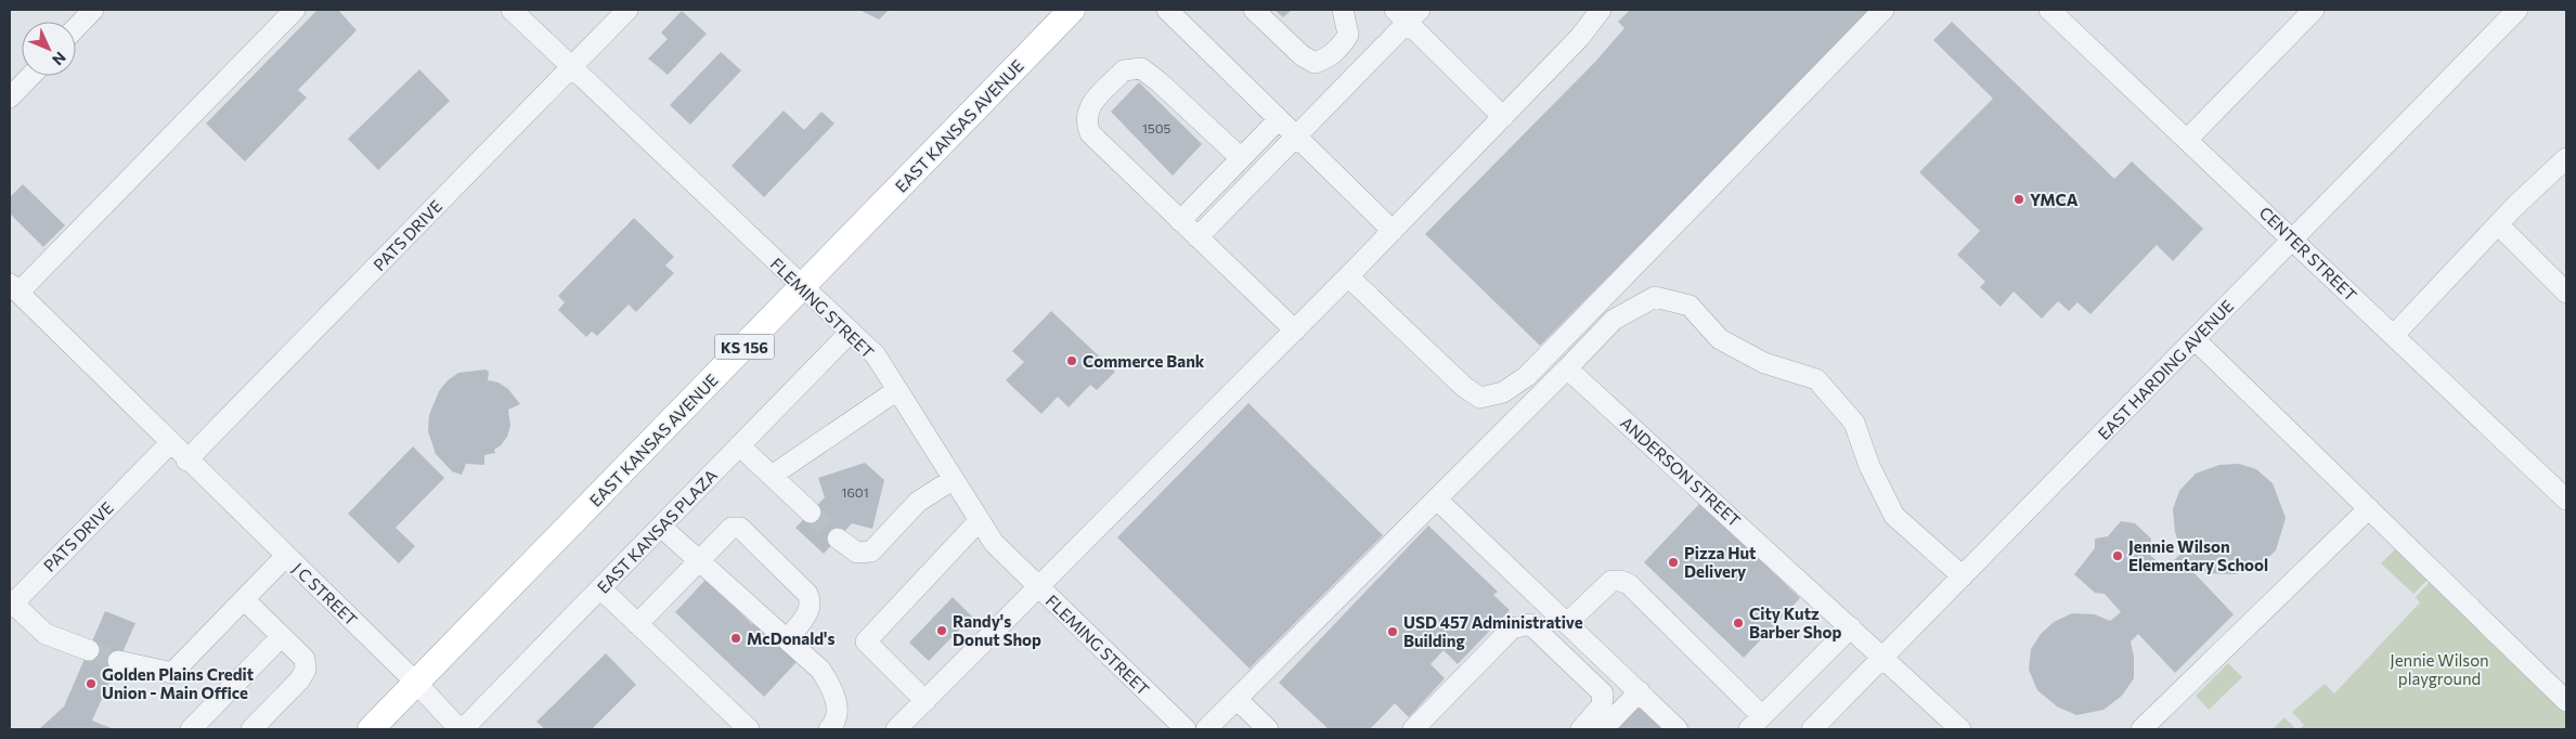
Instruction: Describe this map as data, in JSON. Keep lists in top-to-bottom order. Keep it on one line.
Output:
{"streets":{"main road":["EAST KANSAS AVENUE","KS 156"],"street":["PATS DRIVE","CENTER STREET","FLEMING STREET","EAST HARDING AVENUE","ANDERSON STREET","EAST KANSAS PLAZA","J C STREET"]},"crossings":[["EAST KANSAS AVENUE","FLEMING STREET"],["EAST KANSAS AVENUE","J C STREET"],["PATS DRIVE","FLEMING STREET"],["PATS DRIVE","J C STREET"],["CENTER STREET","EAST HARDING AVENUE"],["FLEMING STREET","EAST KANSAS PLAZA"],["EAST HARDING AVENUE","ANDERSON STREET"],["EAST KANSAS PLAZA","J C STREET"]],"parks":["Jennie Wilson playground"],"places":["YMCA","Commerce Bank","Jennie Wilson Elementary School","Pizza Hut Delivery","City Kutz Barber Shop","Randy's Donut Shop","USD 457 Administrative Building","McDonald's","Golden Plains Credit Union - Main Office"],"house_numbers":["1505","1601"],"north":"bottom right"}
